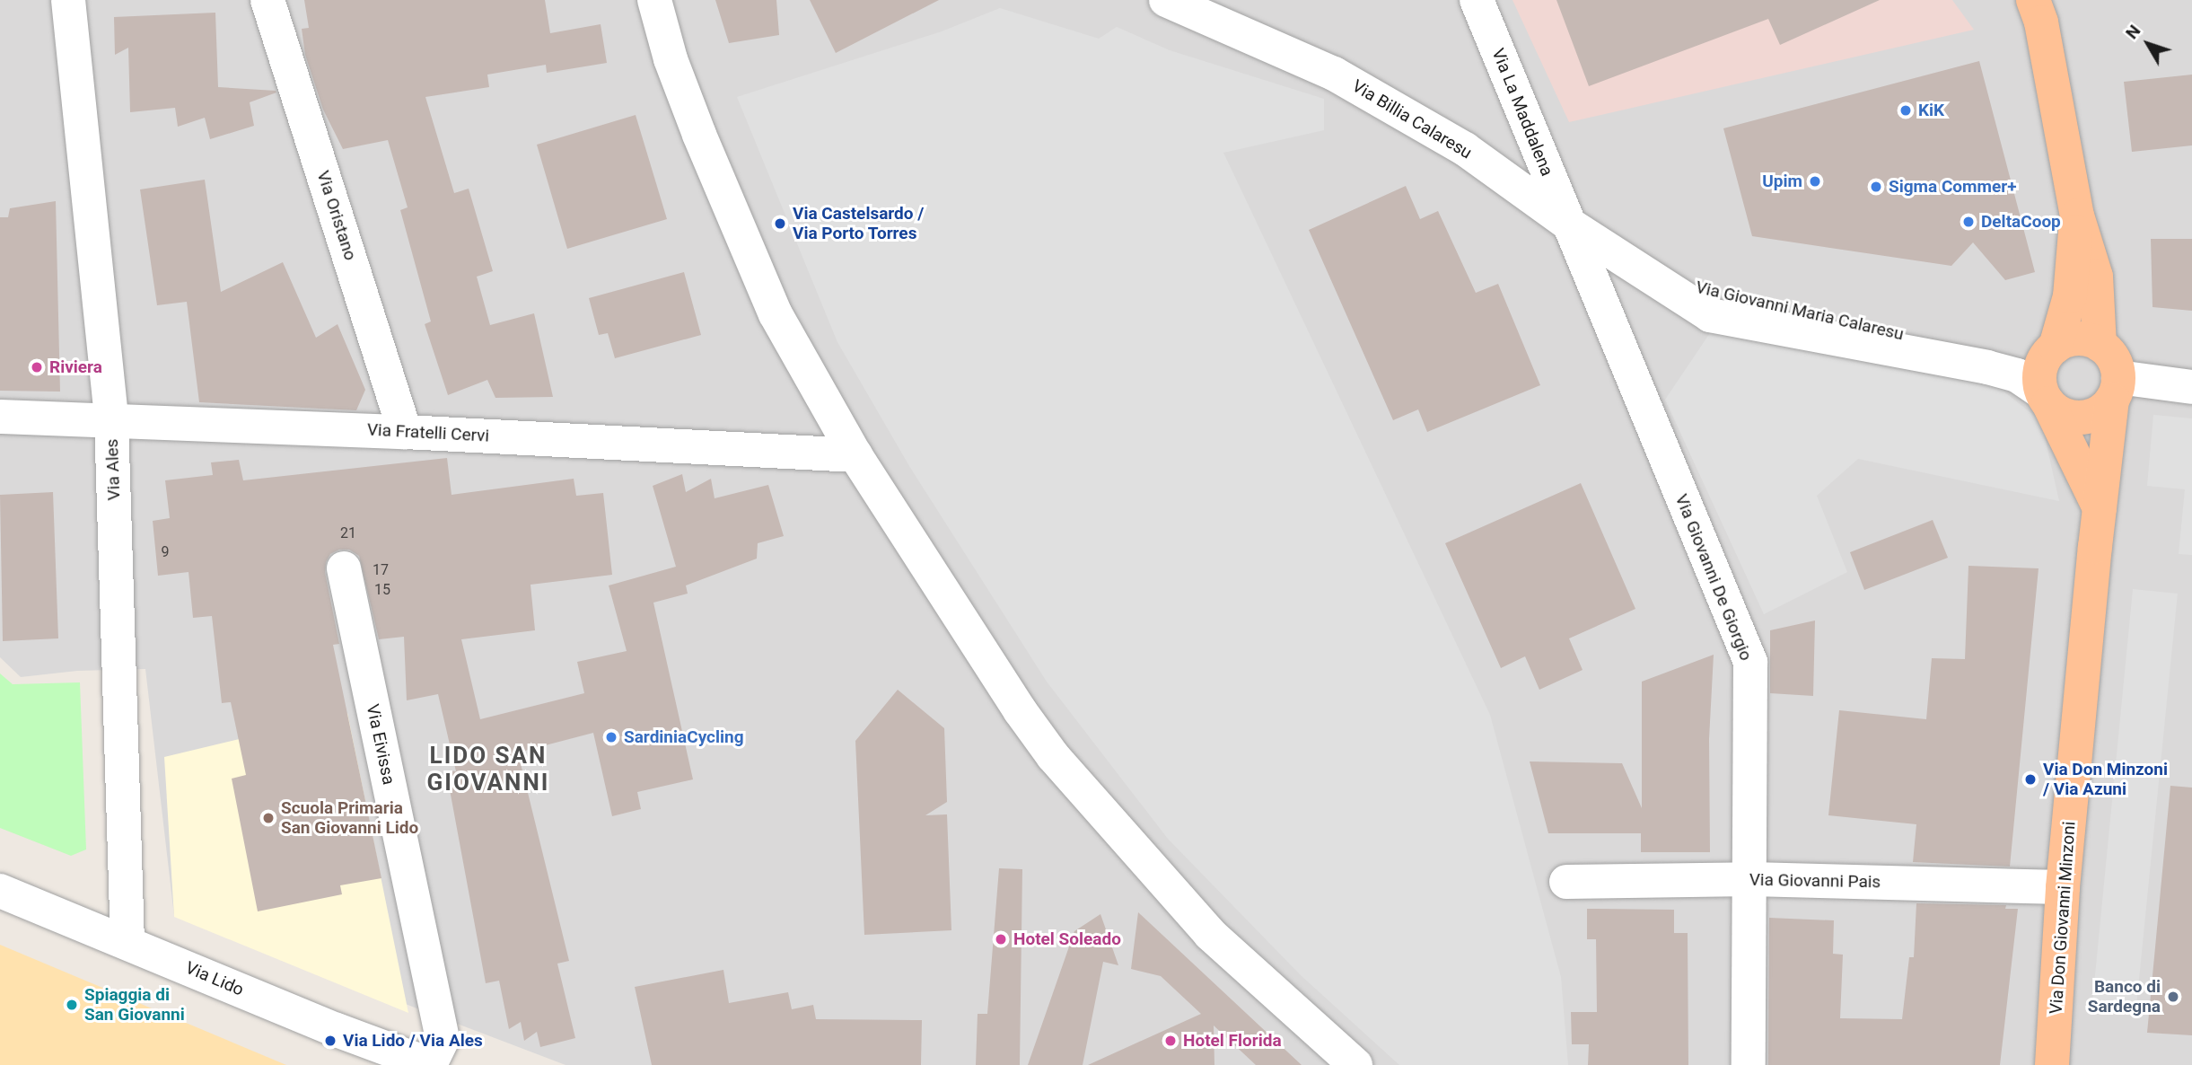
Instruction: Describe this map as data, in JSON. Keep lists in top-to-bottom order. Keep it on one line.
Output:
{"streets":{"main road":["Via Don Giovanni Minzoni"],"street":["Via La Maddalena","Via Billia Calaresu","Via Oristano","Via Giovanni Maria Calaresu","Via Fratelli Cervi","Via Ales","Via Giovanni De Giorgio","Via Eivissa","Via Giovanni Pais","Via Lido"]},"crossings":[["Via La Maddalena","Via Billia Calaresu"],["Via La Maddalena","Via Giovanni De Giorgio"],["Via Billia Calaresu","Via Giovanni Maria Calaresu"],["Via Billia Calaresu","Via Giovanni De Giorgio"],["Via Oristano","Via Fratelli Cervi"],["Via Giovanni Maria Calaresu","Via Don Giovanni Minzoni"],["Via Fratelli Cervi","Via Ales"],["Via Ales","Via Lido"],["Via Giovanni De Giorgio","Via Giovanni Pais"],["Via Eivissa","Via Lido"],["Via Giovanni Pais","Via Don Giovanni Minzoni"]],"districts":["LIDO SAN GIOVANNI"],"places":["KiK","Upim","Sigma Commer+","DeltaCoop","Via Castelsardo / Via Porto Torres","Riviera","SardiniaCycling","Via Don Minzoni / Via Azuni","Scuola Primaria San Giovanni Lido","Hotel Soleado","Banco di Sardegna","Spiaggia di San Giovanni","Via Lido / Via Ales","Hotel Florida"],"house_numbers":["21","9","17","15"],"north":"top left"}
